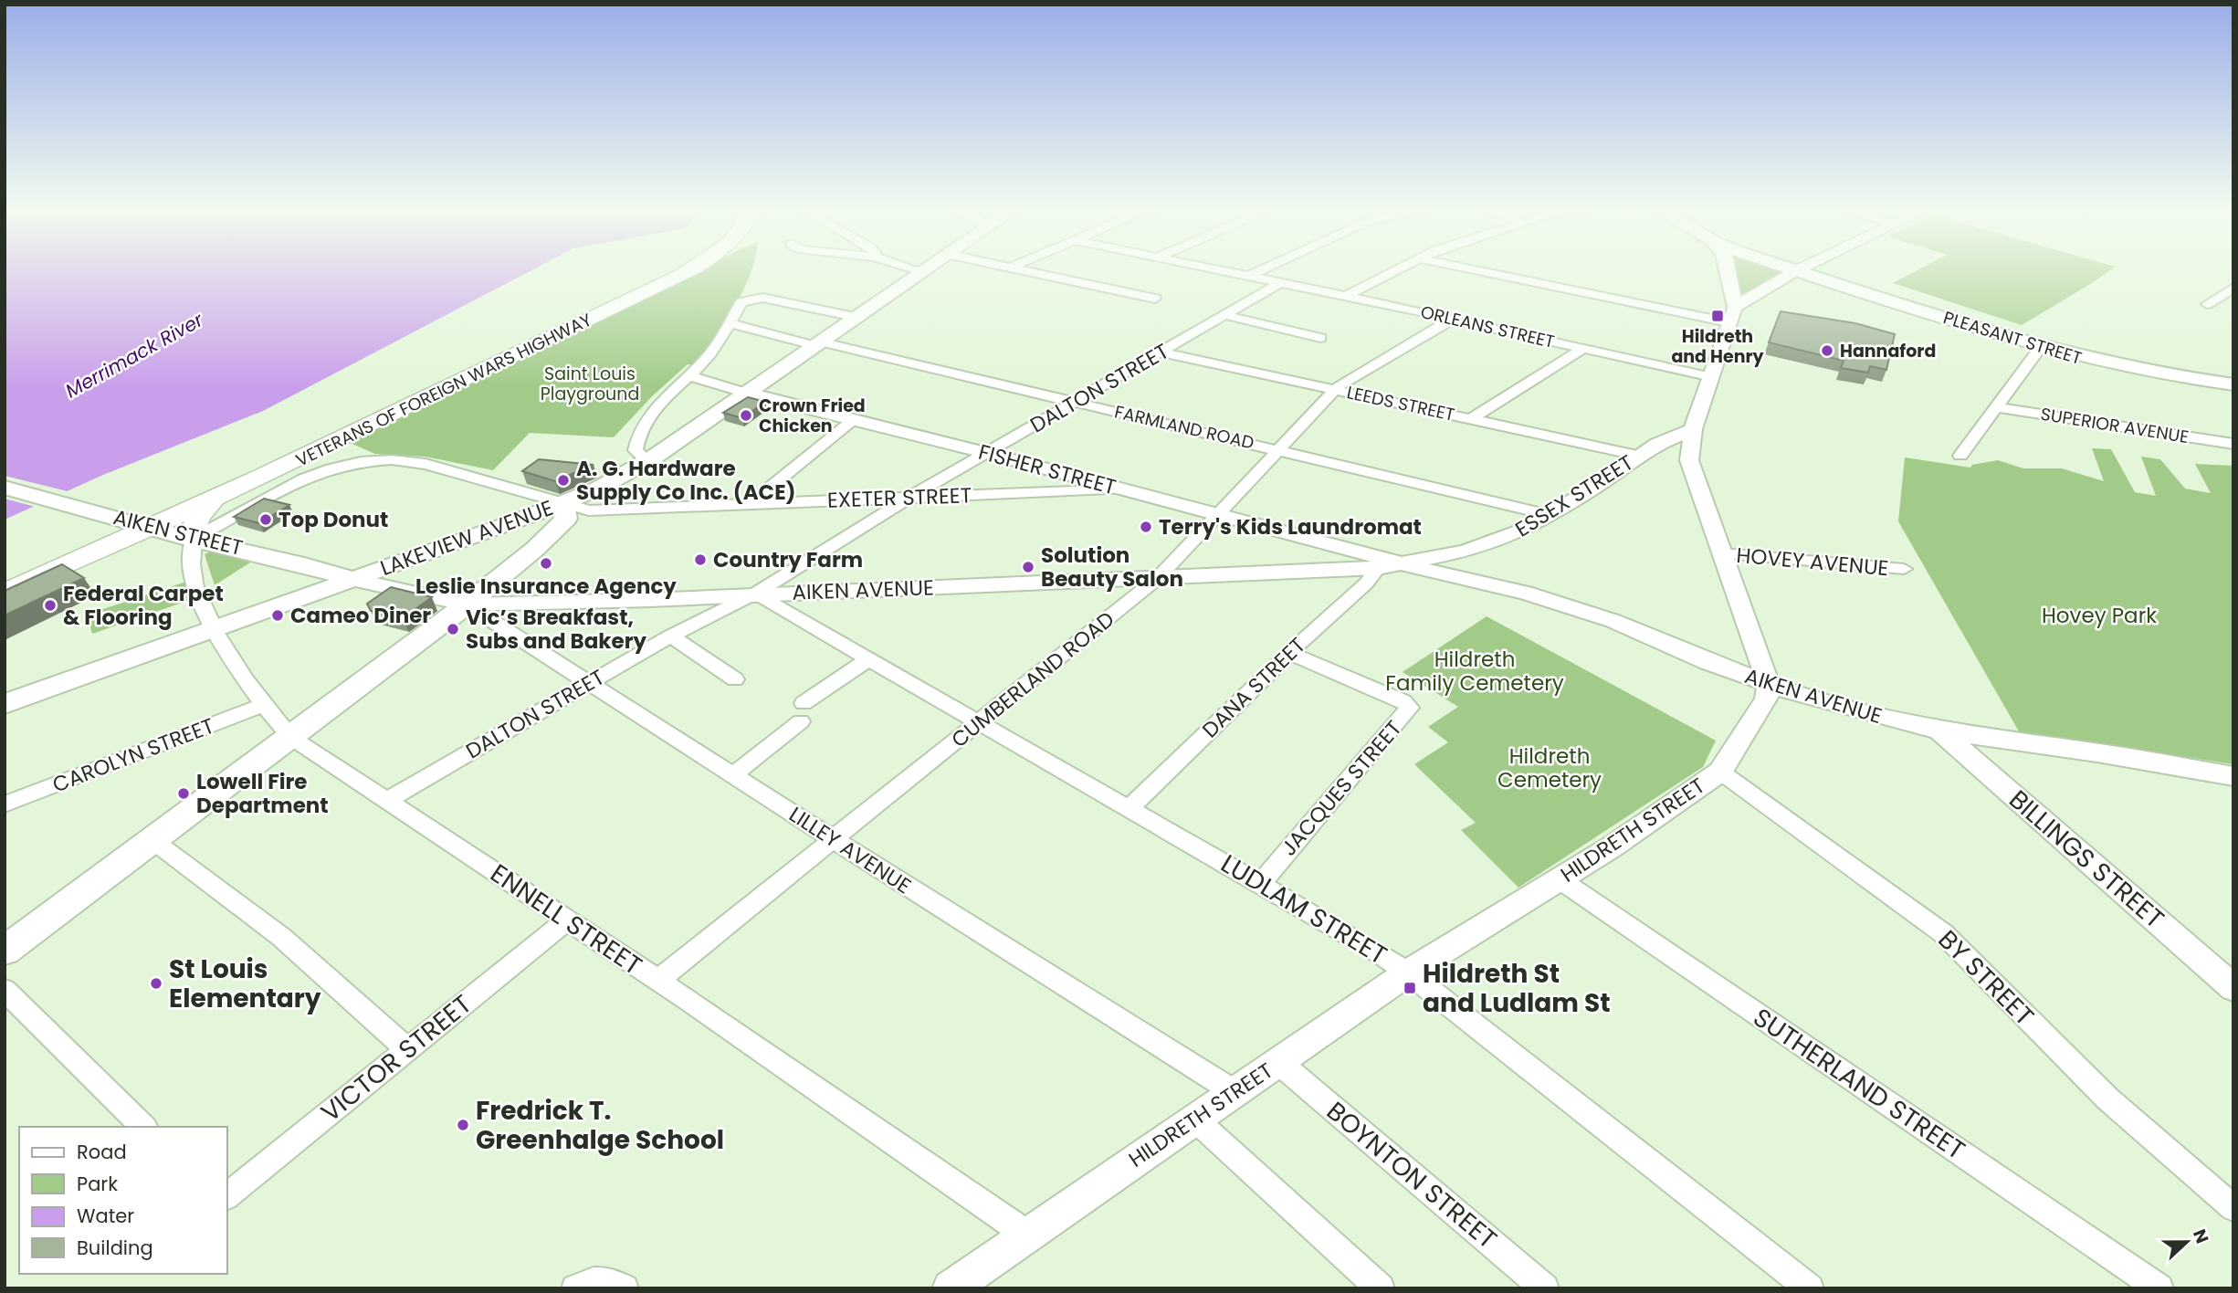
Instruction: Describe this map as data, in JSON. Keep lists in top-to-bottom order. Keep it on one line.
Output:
{"streets":{"main road":["PLEASANT STREET","VETERANS OF FOREIGN WARS HIGHWAY","AIKEN STREET","LAKEVIEW AVENUE"],"street":["ORLEANS STREET","DALTON STREET","LEEDS STREET","SUPERIOR AVENUE","FARMLAND ROAD","FISHER STREET","ESSEX STREET","EXETER STREET","HOVEY AVENUE","AIKEN AVENUE","CUMBERLAND ROAD","DANA STREET","CAROLYN STREET","JACQUES STREET","HILDRETH STREET","LILLEY AVENUE","BILLINGS STREET","LUDLAM STREET","ENNELL STREET","BY STREET","VICTOR STREET","SUTHERLAND STREET","BOYNTON STREET"]},"crossings":[["ORLEANS STREET","DALTON STREET"],["ORLEANS STREET","CUMBERLAND ROAD"],["DALTON STREET","LEEDS STREET"],["DALTON STREET","FARMLAND ROAD"],["DALTON STREET","FISHER STREET"],["DALTON STREET","EXETER STREET"],["DALTON STREET","AIKEN AVENUE"],["DALTON STREET","LILLEY AVENUE"],["DALTON STREET","LUDLAM STREET"],["DALTON STREET","ENNELL STREET"],["VETERANS OF FOREIGN WARS HIGHWAY","AIKEN STREET"],["LEEDS STREET","ESSEX STREET"],["LEEDS STREET","CUMBERLAND ROAD"],["FARMLAND ROAD","ESSEX STREET"],["FARMLAND ROAD","LAKEVIEW AVENUE"],["FARMLAND ROAD","CUMBERLAND ROAD"],["FISHER STREET","ESSEX STREET"],["FISHER STREET","EXETER STREET"],["FISHER STREET","LAKEVIEW AVENUE"],["FISHER STREET","AIKEN AVENUE"],["FISHER STREET","CUMBERLAND ROAD"],["ESSEX STREET","AIKEN AVENUE"],["ESSEX STREET","DANA STREET"],["EXETER STREET","AIKEN STREET"],["EXETER STREET","LAKEVIEW AVENUE"],["EXETER STREET","ENNELL STREET"],["AIKEN STREET","LAKEVIEW AVENUE"],["AIKEN STREET","AIKEN AVENUE"],["AIKEN STREET","ENNELL STREET"],["LAKEVIEW AVENUE","AIKEN AVENUE"],["LAKEVIEW AVENUE","ENNELL STREET"],["AIKEN AVENUE","CUMBERLAND ROAD"],["AIKEN AVENUE","DANA STREET"],["AIKEN AVENUE","HILDRETH STREET"],["AIKEN AVENUE","LILLEY AVENUE"],["AIKEN AVENUE","BILLINGS STREET"],["AIKEN AVENUE","LUDLAM STREET"],["CUMBERLAND ROAD","LILLEY AVENUE"],["CUMBERLAND ROAD","LUDLAM STREET"],["CUMBERLAND ROAD","ENNELL STREET"],["DANA STREET","JACQUES STREET"],["DANA STREET","LUDLAM STREET"],["CAROLYN STREET","ENNELL STREET"],["JACQUES STREET","LUDLAM STREET"],["HILDRETH STREET","LILLEY AVENUE"],["HILDRETH STREET","LUDLAM STREET"],["HILDRETH STREET","ENNELL STREET"],["HILDRETH STREET","BY STREET"],["HILDRETH STREET","SUTHERLAND STREET"],["HILDRETH STREET","BOYNTON STREET"],["ENNELL STREET","VICTOR STREET"]],"water":["Merrimack River"],"parks":["Saint Louis Playground","Hovey Park","Hildreth Family Cemetery","Hildreth Cemetery"],"places":{"transit":["Hildreth and Henry","Hildreth St and Ludlam St"],"other":["Hannaford","Crown Fried Chicken","A. G. Hardware Supply Co Inc. (ACE)","Top Donut","Terry's Kids Laundromat","Country Farm","Leslie Insurance Agency","Solution Beauty Salon","Federal Carpet & Flooring","Cameo Diner","Vic’s Breakfast, Subs and Bakery","Lowell Fire Department","St Louis Elementary","Fredrick T. Greenhalge School"]},"legend":["Road","Park","Water","Building"],"north":"right"}
